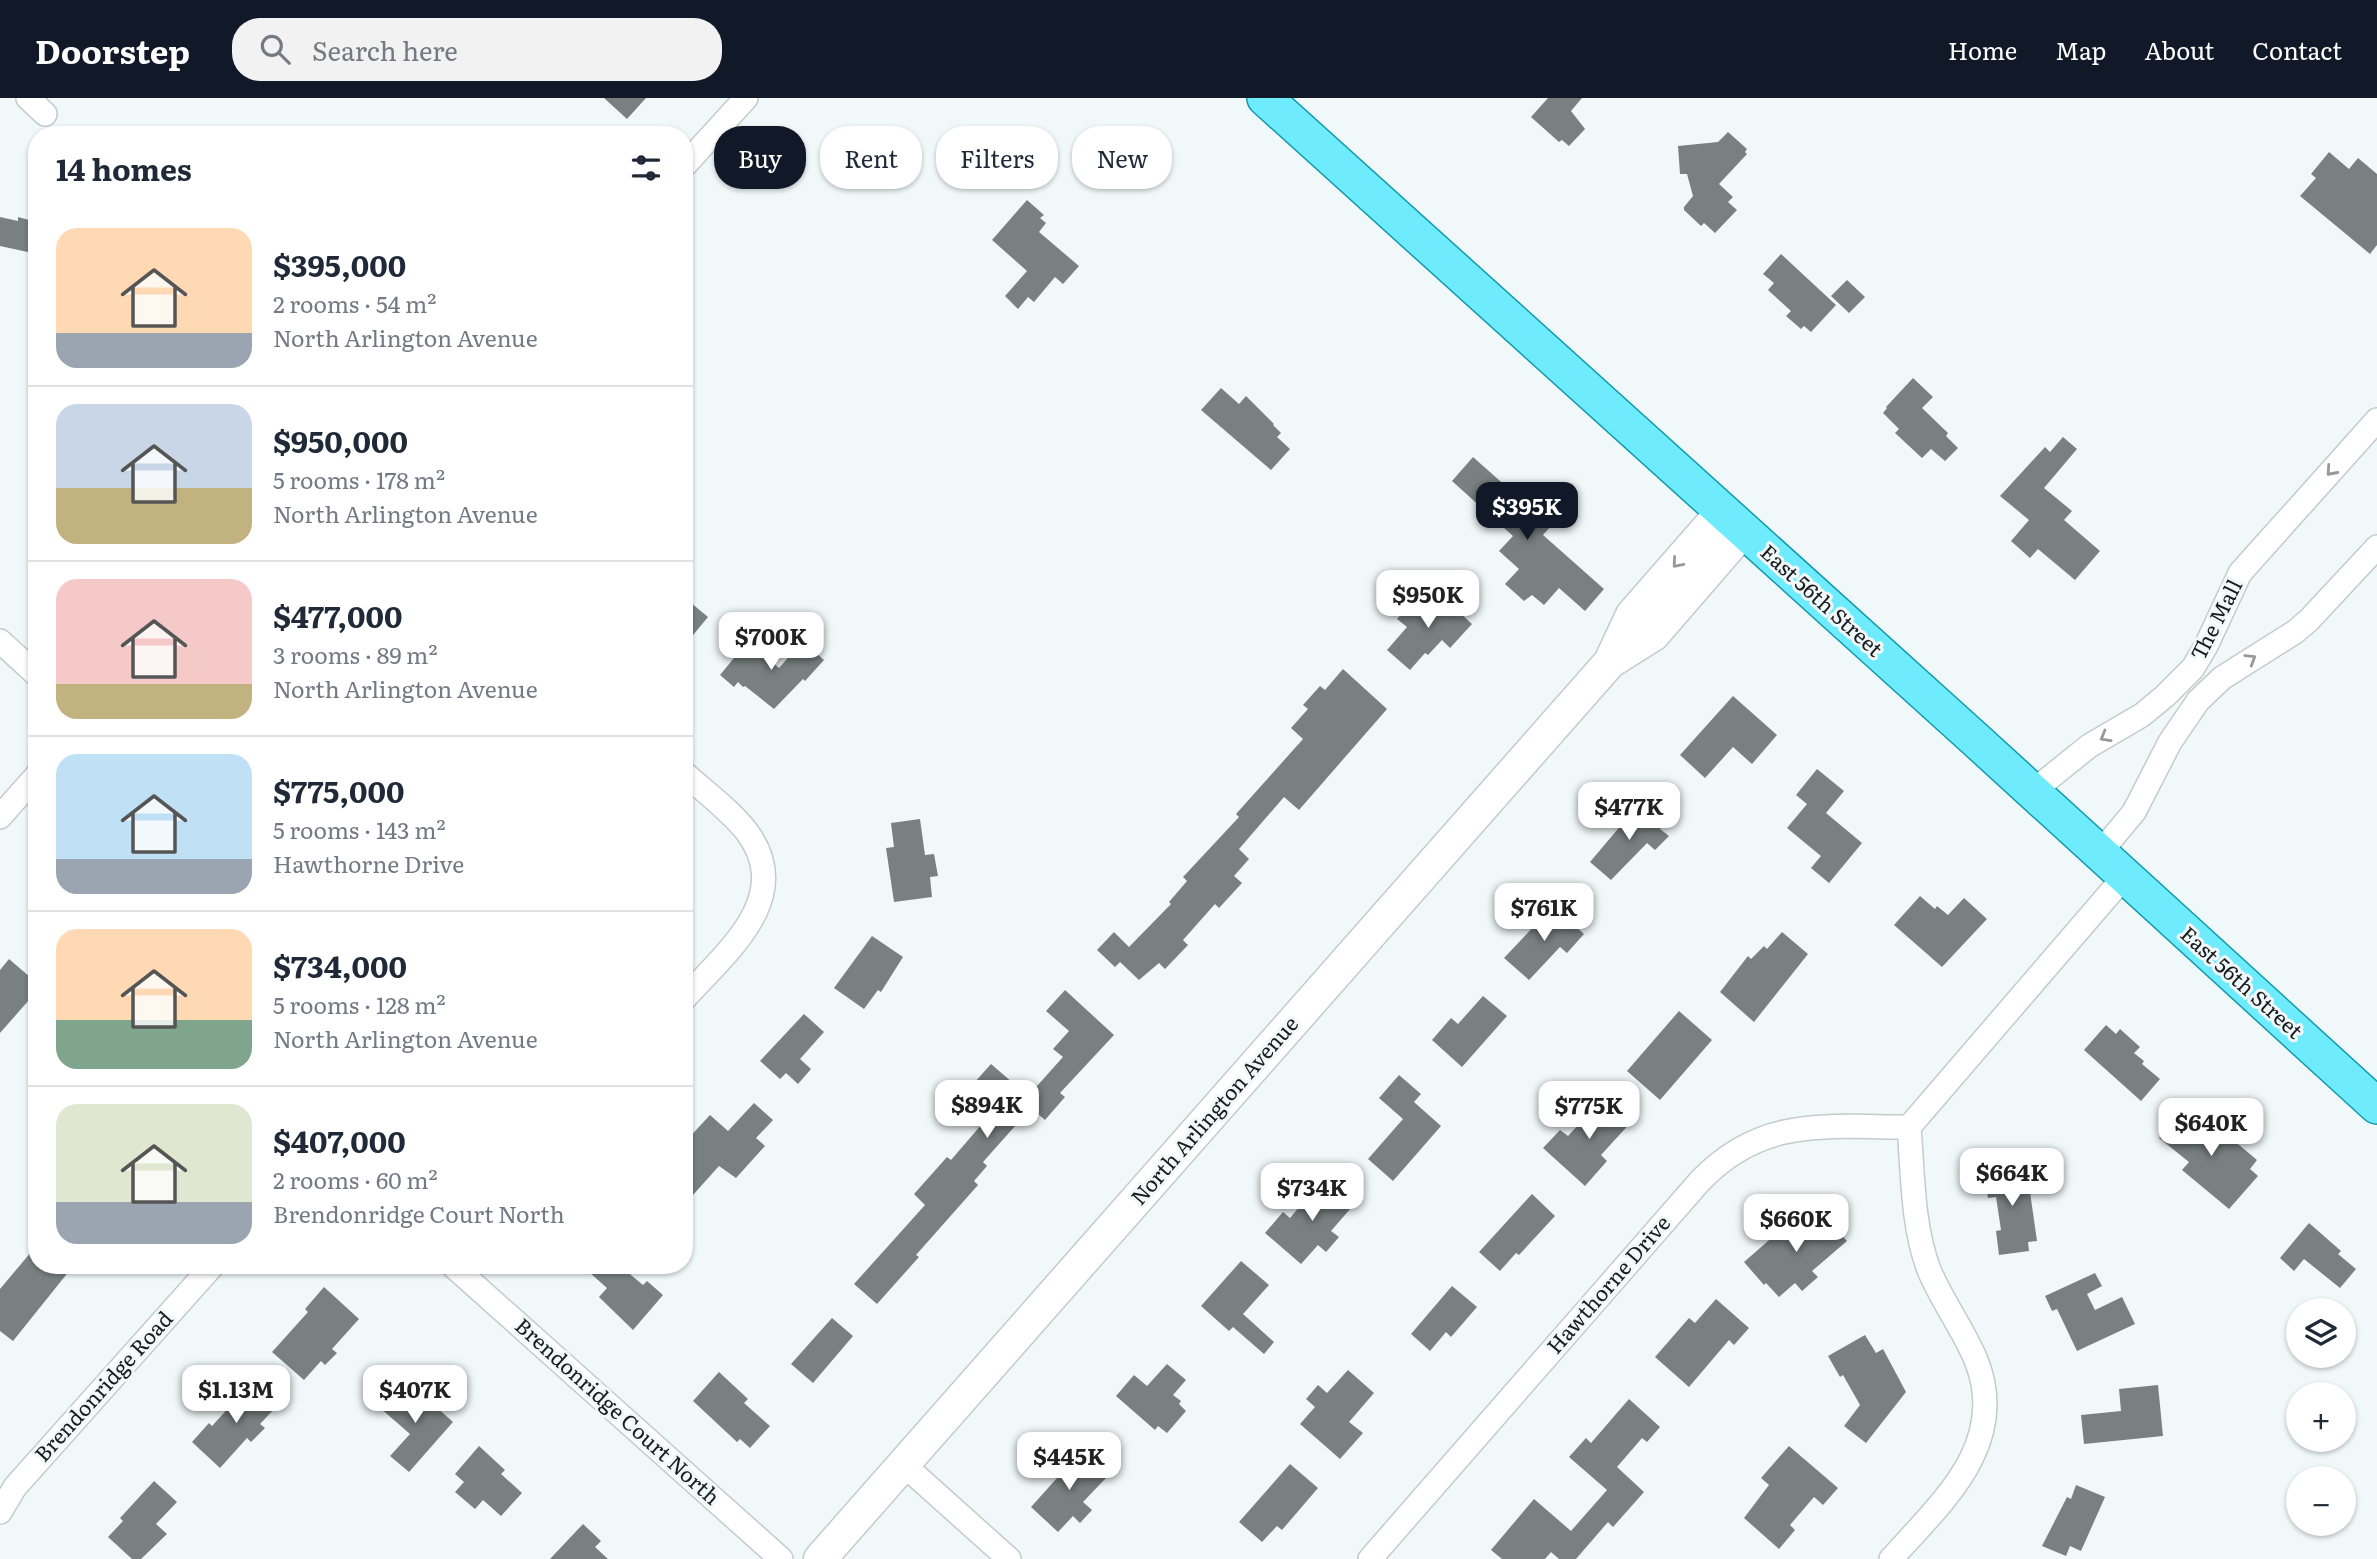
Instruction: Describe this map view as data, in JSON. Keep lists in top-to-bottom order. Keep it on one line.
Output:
{"streets":{"main road":["East 56th Street","North Arlington Avenue"],"street":["The Mall","Hawthorne Drive","Brendonridge Road","Brendonridge Court North"]},"crossings":[["East 56th Street","The Mall"],["East 56th Street","North Arlington Avenue"]],"page":{"header":"Doorstep","search":"Search here","nav":["Home","Map","About","Contact"],"chip":["Buy","Rent","Filters","New"],"heading":"14 homes","list":[{"name":"$395,000","note":"2 rooms · 54 m² · North Arlington Avenue"},{"name":"$950,000","note":"5 rooms · 178 m² · North Arlington Avenue"},{"name":"$477,000","note":"3 rooms · 89 m² · North Arlington Avenue"},{"name":"$775,000","note":"5 rooms · 143 m² · Hawthorne Drive"},{"name":"$734,000","note":"5 rooms · 128 m² · North Arlington Avenue"},{"name":"$407,000","note":"2 rooms · 60 m² · Brendonridge Court North"}],"price":["$395K","$950K","$700K","$477K","$761K","$894K","$775K","$640K","$664K","$734K","$660K","$1.13M","$407K","$445K"],"map_buttons":["+","−"]}}
